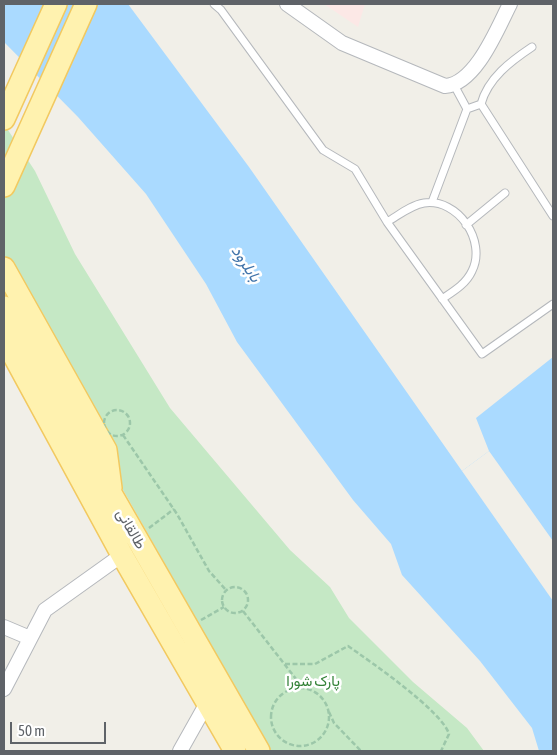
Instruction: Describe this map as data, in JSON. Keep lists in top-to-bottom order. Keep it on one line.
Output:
{"streets":{"main road":["طالقانی"]},"water":["بابلرود"],"parks":["پارک شورا"],"scale_bar":"50 m"}
